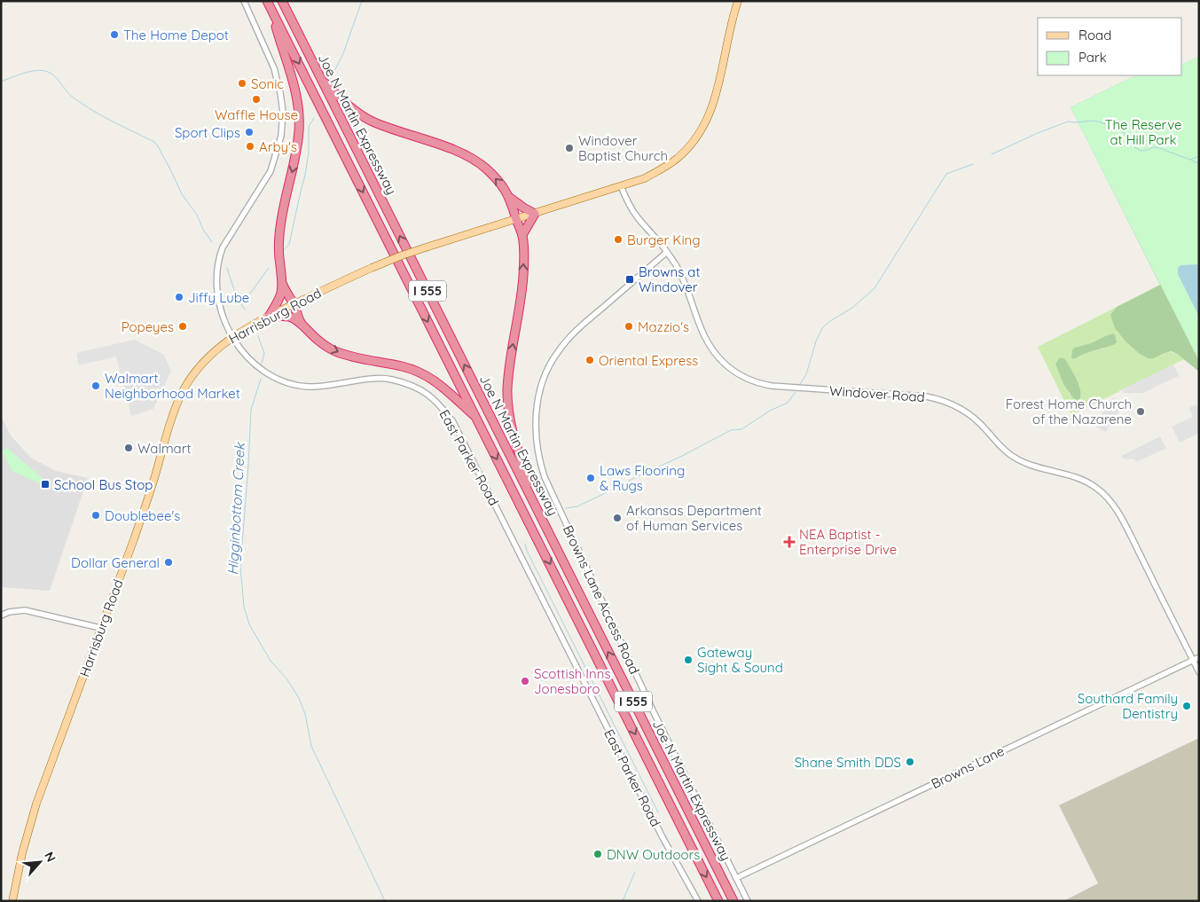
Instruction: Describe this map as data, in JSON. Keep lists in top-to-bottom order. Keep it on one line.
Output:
{"streets":{"highway":["Joe N Martin Expressway","I 555"],"main road":["Harrisburg Road"],"street":["Windover Road","East Parker Road","Browns Lane Access Road","Browns Lane"]},"crossings":[["Harrisburg Road","Windover Road"],["Harrisburg Road","East Parker Road"],["Windover Road","Browns Lane Access Road"],["Windover Road","Browns Lane"],["Browns Lane Access Road","Browns Lane"]],"water":["Higginbottom Creek"],"parks":["The Reserve at Hill Park"],"places":{"other":["The Home Depot","Sonic","Waffle House","Sport Clips","Arby's","Windover Baptist Church","Burger King","Jiffy Lube","Popeyes","Mazzio's","Oriental Express","Walmart Neighborhood Market","Forest Home Church of the Nazarene","Walmart","Laws Flooring & Rugs","Doublebee's","Arkansas Department of Human Services","Dollar General","Gateway Sight & Sound","Scottish Inns Jonesboro","Southard Family Dentistry","Shane Smith DDS","DNW Outdoors"],"transit":["Browns at Windover","School Bus Stop"],"health":["NEA Baptist - Enterprise Drive"]},"legend":["Road","Park"],"north":"top right"}
